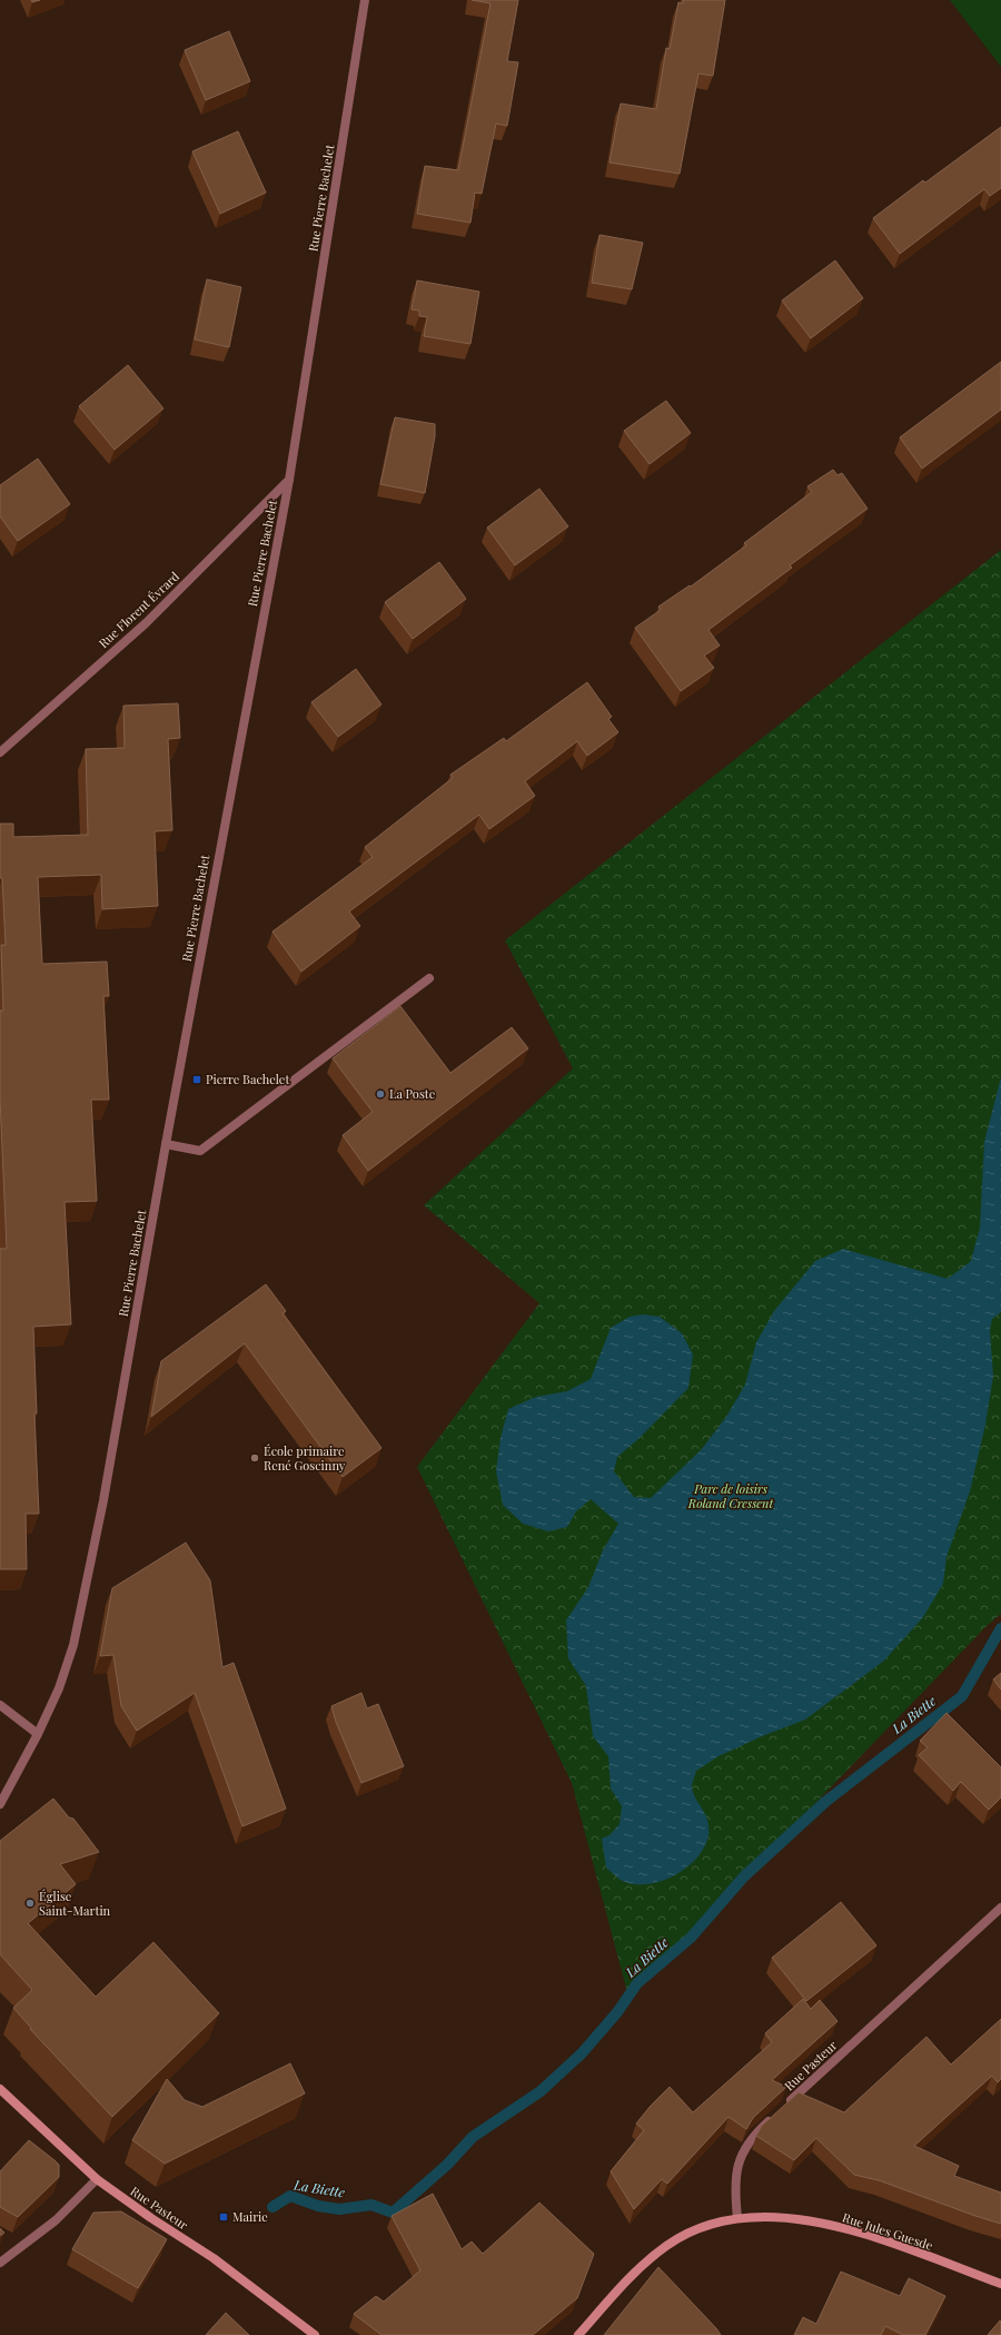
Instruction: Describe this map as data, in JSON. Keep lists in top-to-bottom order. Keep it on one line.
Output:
{"streets":{"main road":["Rue Pasteur","Rue Jules Guesde"],"street":["Rue Pierre Bachelet","Rue Florent Évrard"]},"crossings":[["Rue Pierre Bachelet","Rue Florent Évrard"],["Rue Pasteur","Rue Jules Guesde"]],"water":["La Biette"],"parks":["Parc de loisirs Roland Cressent"],"places":{"transit":["Pierre Bachelet","Mairie"],"other":["La Poste","École primaire René Goscinny","Église Saint-Martin"]}}
